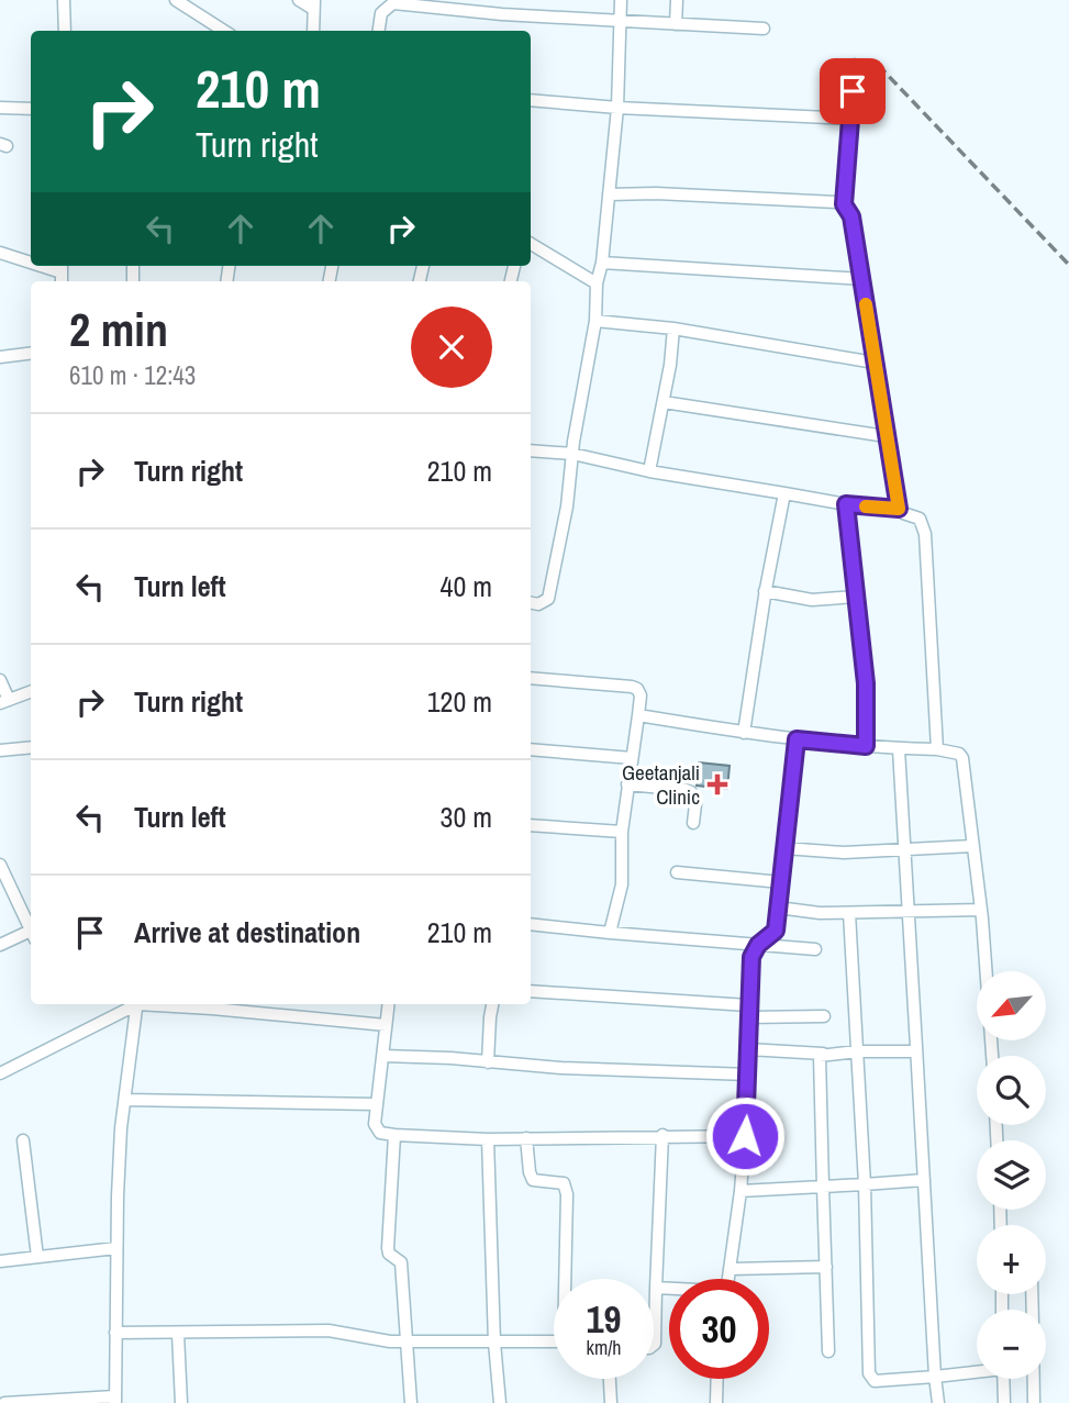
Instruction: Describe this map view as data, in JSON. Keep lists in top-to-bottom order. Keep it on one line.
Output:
{"places":{"health":["Geetanjali Clinic"]},"north":"bottom left","page":{"turn":["210 m","Turn right"],"heading":["2 min","610 m · 12:43"],"list":[{"name":"Turn right","value":"210 m"},{"name":"Turn left","value":"40 m"},{"name":"Turn right","value":"120 m"},{"name":"Turn left","value":"30 m"},{"name":"Arrive at destination","value":"210 m"}],"map_buttons":["+","−"],"speed":"19 km/h","limit":"30"}}
